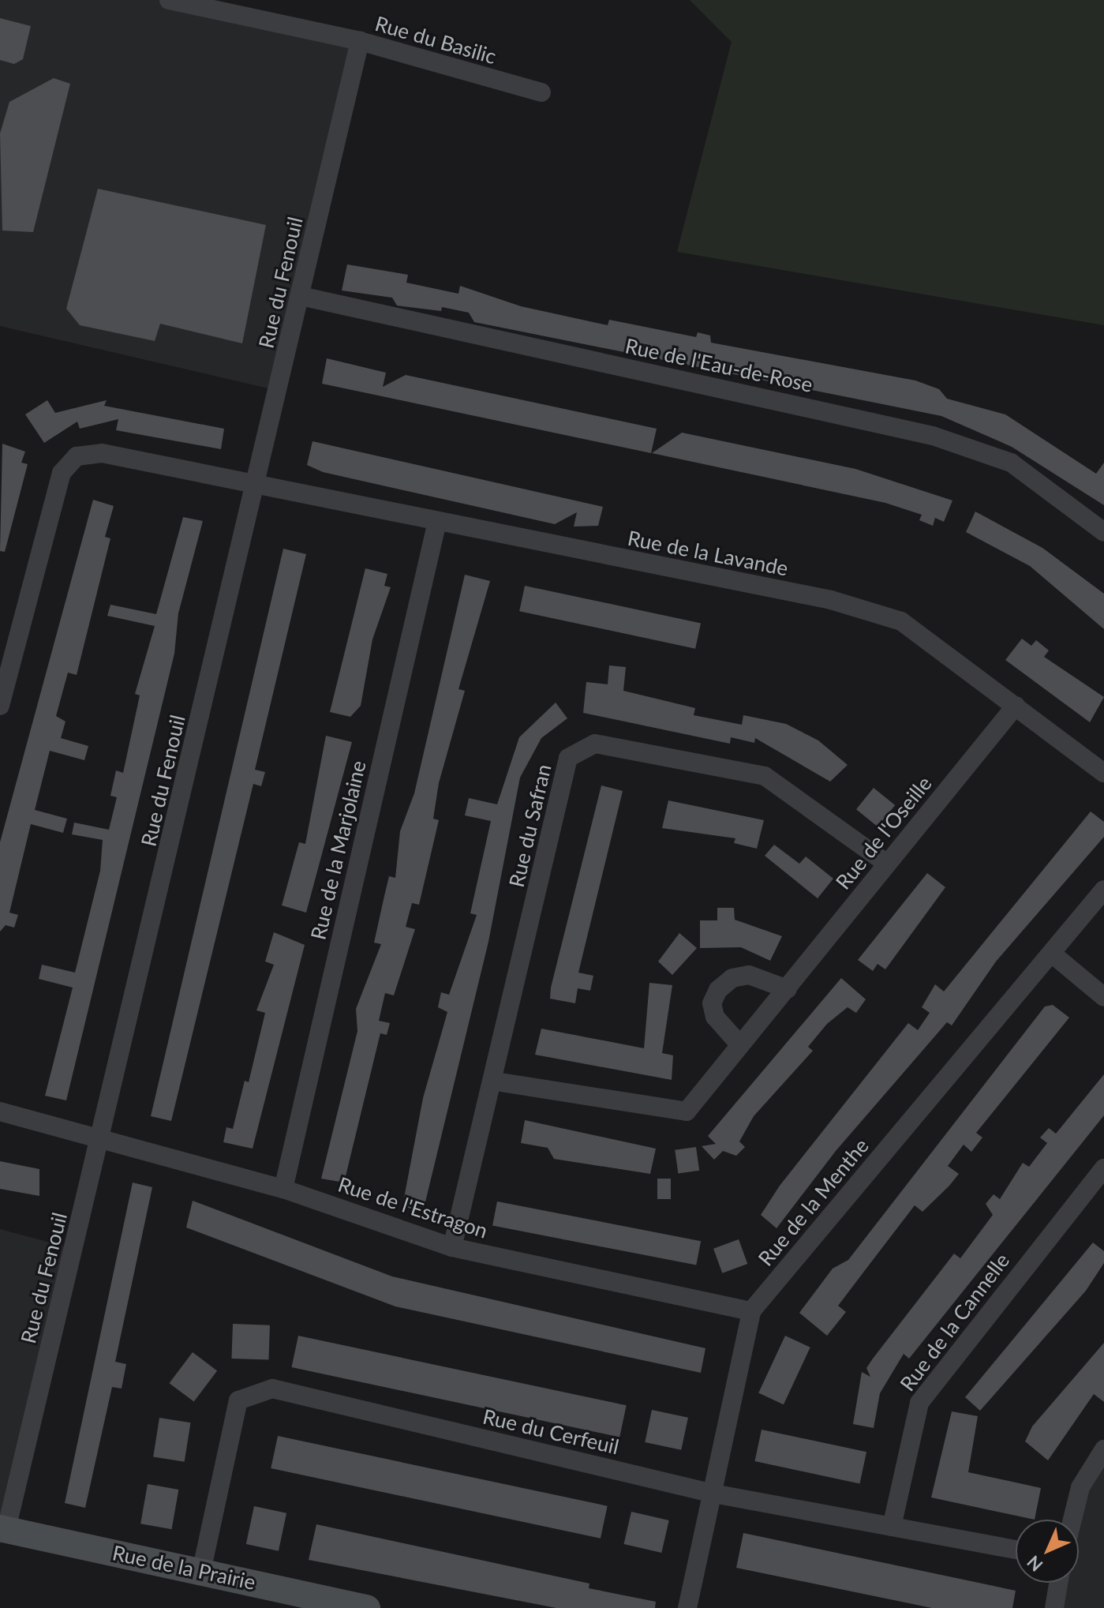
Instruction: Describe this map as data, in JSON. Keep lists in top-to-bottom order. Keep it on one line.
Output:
{"streets":{"street":["Rue du Basilic","Rue du Fenouil","Rue de l'Eau-de-Rose","Rue de la Lavande","Rue du Safran","Rue de l'Oseille","Rue de la Marjolaine","Rue de la Menthe","Rue de l'Estragon","Rue de la Cannelle","Rue du Cerfeuil","Rue de la Prairie"]},"crossings":[["Rue du Basilic","Rue du Fenouil"],["Rue du Fenouil","Rue de l'Eau-de-Rose"],["Rue du Fenouil","Rue de la Lavande"],["Rue du Fenouil","Rue de l'Estragon"],["Rue du Fenouil","Rue de la Prairie"],["Rue de la Lavande","Rue de l'Oseille"],["Rue de la Lavande","Rue de la Marjolaine"],["Rue du Safran","Rue de l'Oseille"],["Rue du Safran","Rue de l'Estragon"],["Rue de la Marjolaine","Rue de l'Estragon"],["Rue de la Menthe","Rue de l'Estragon"],["Rue de la Menthe","Rue du Cerfeuil"],["Rue de la Cannelle","Rue du Cerfeuil"],["Rue du Cerfeuil","Rue de la Prairie"]],"north":"bottom left"}
